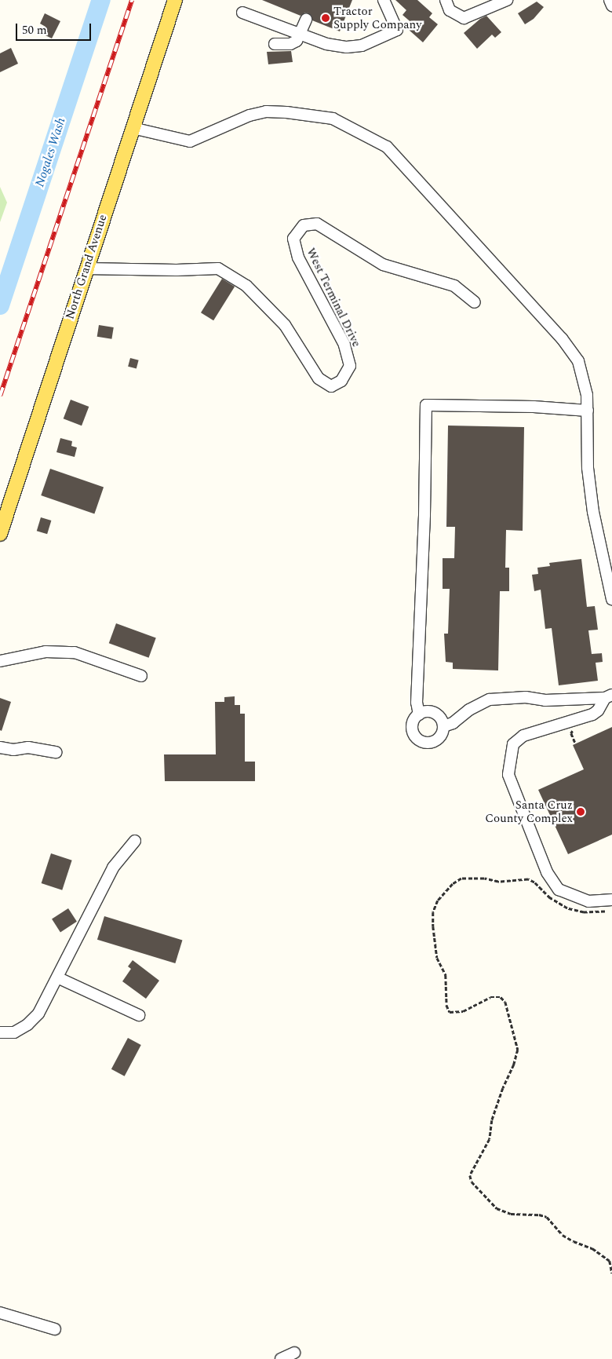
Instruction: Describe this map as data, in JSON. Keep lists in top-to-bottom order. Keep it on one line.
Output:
{"streets":{"main road":["North Grand Avenue"],"street":["West Terminal Drive"]},"crossings":[["North Grand Avenue","West Terminal Drive"]],"water":["Nogales Wash"],"places":["Tractor Supply Company","Santa Cruz County Complex"],"scale_bar":"50 m"}
